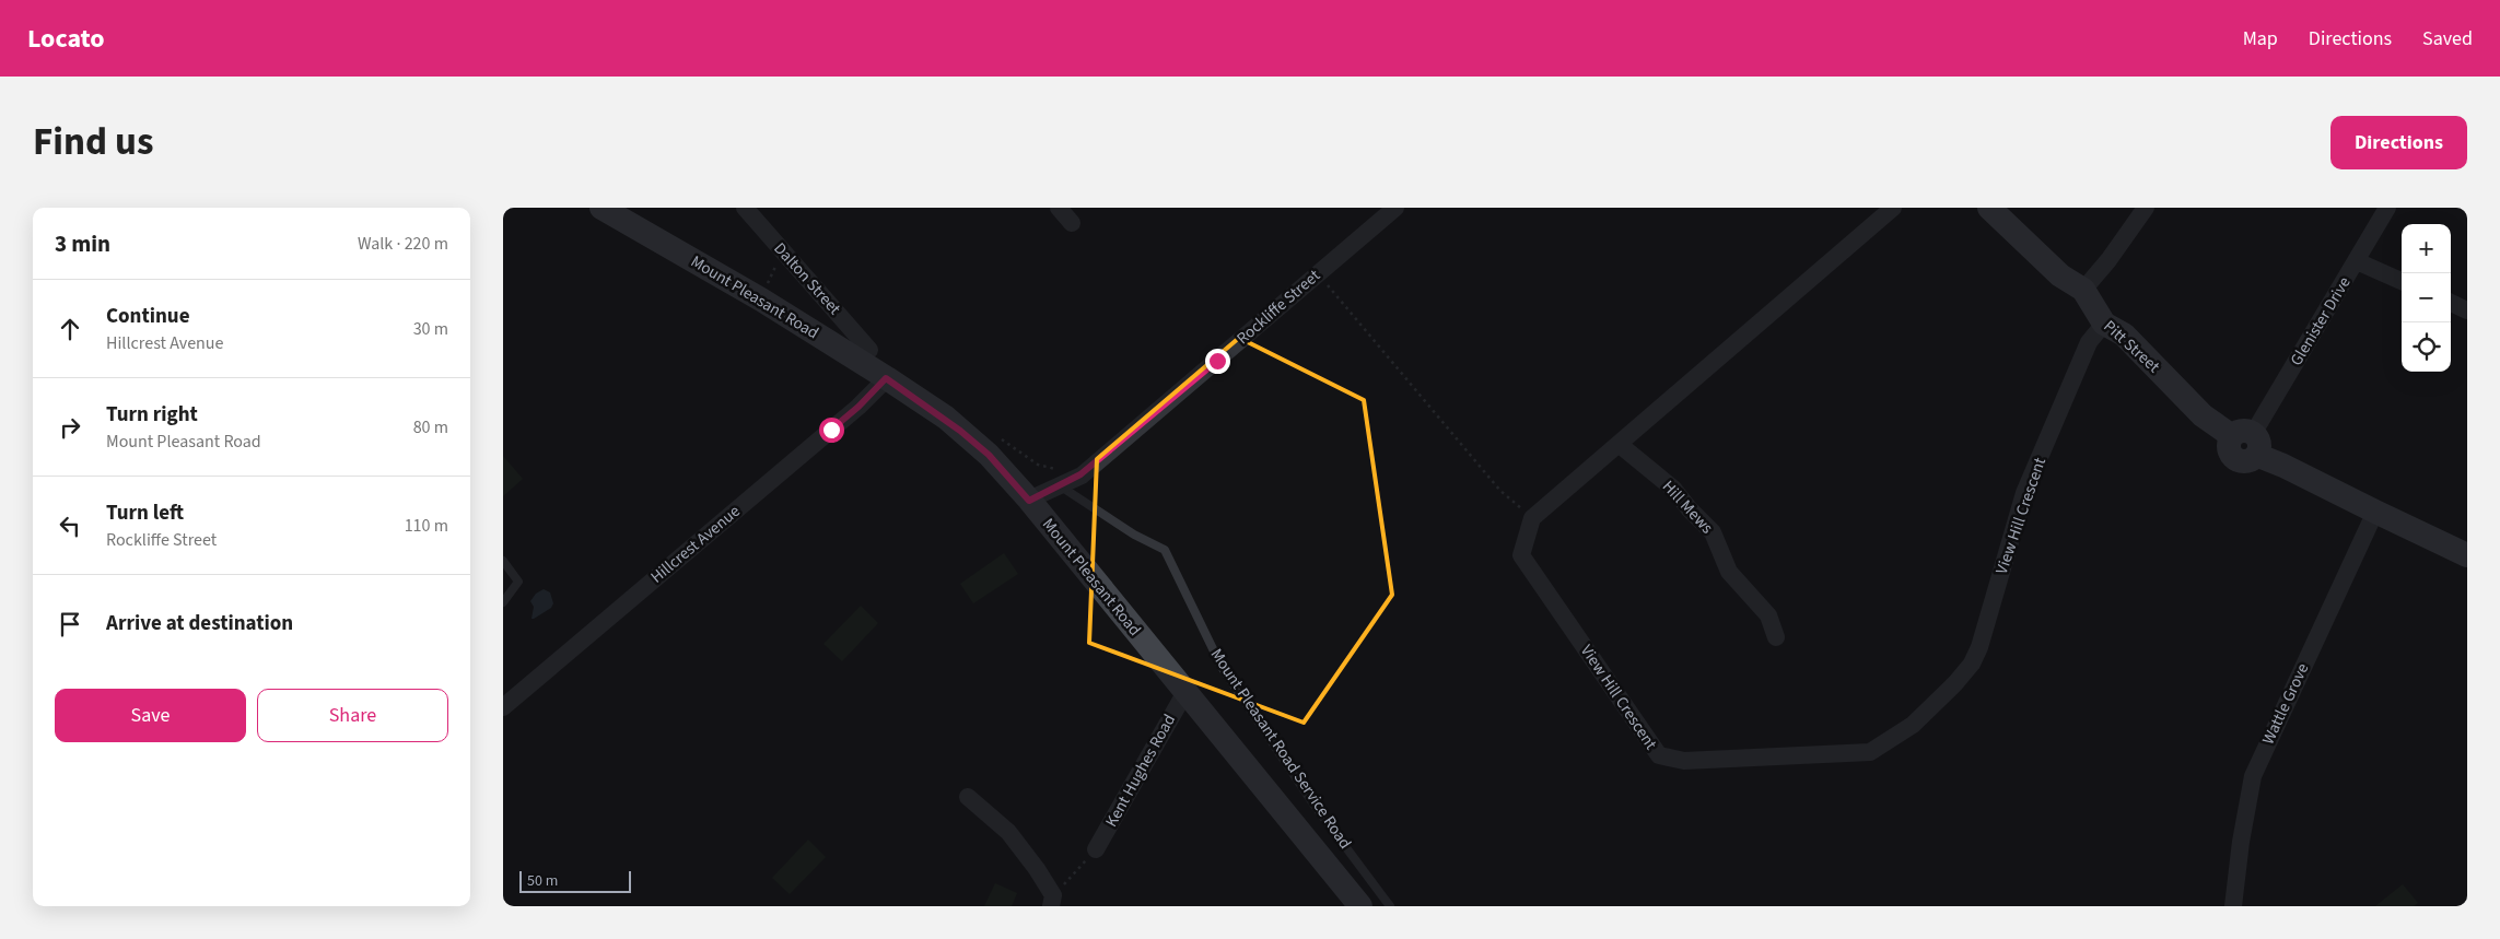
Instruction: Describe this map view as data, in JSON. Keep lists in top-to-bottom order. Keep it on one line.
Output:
{"streets":{"street":["Dalton Street","Mount Pleasant Road","Rockliffe Street","Glenister Drive","Pitt Street","Hill Mews","View Hill Crescent","Hillcrest Avenue","Wattle Grove","Kent Hughes Road"],"lane":["Mount Pleasant Road Service Road"]},"crossings":[["Mount Pleasant Road","Rockliffe Street"],["Mount Pleasant Road","Hillcrest Avenue"],["Mount Pleasant Road","Kent Hughes Road"],["Rockliffe Street","Mount Pleasant Road Service Road"],["Glenister Drive","Pitt Street"],["Pitt Street","View Hill Crescent"],["Pitt Street","Wattle Grove"]],"scale_bar":"50 m","page":{"header":"Locato","nav":["Map","Directions","Saved"],"title":"Find us","buttons":["Directions",["Save","Share"]],"heading":["3 min","Walk · 220 m"],"map_buttons":["+","−"],"list":[["Continue","Hillcrest Avenue","30 m"],["Turn right","Mount Pleasant Road","80 m"],["Turn left","Rockliffe Street","110 m"],"Arrive at destination"],"scale":"50 m"}}
